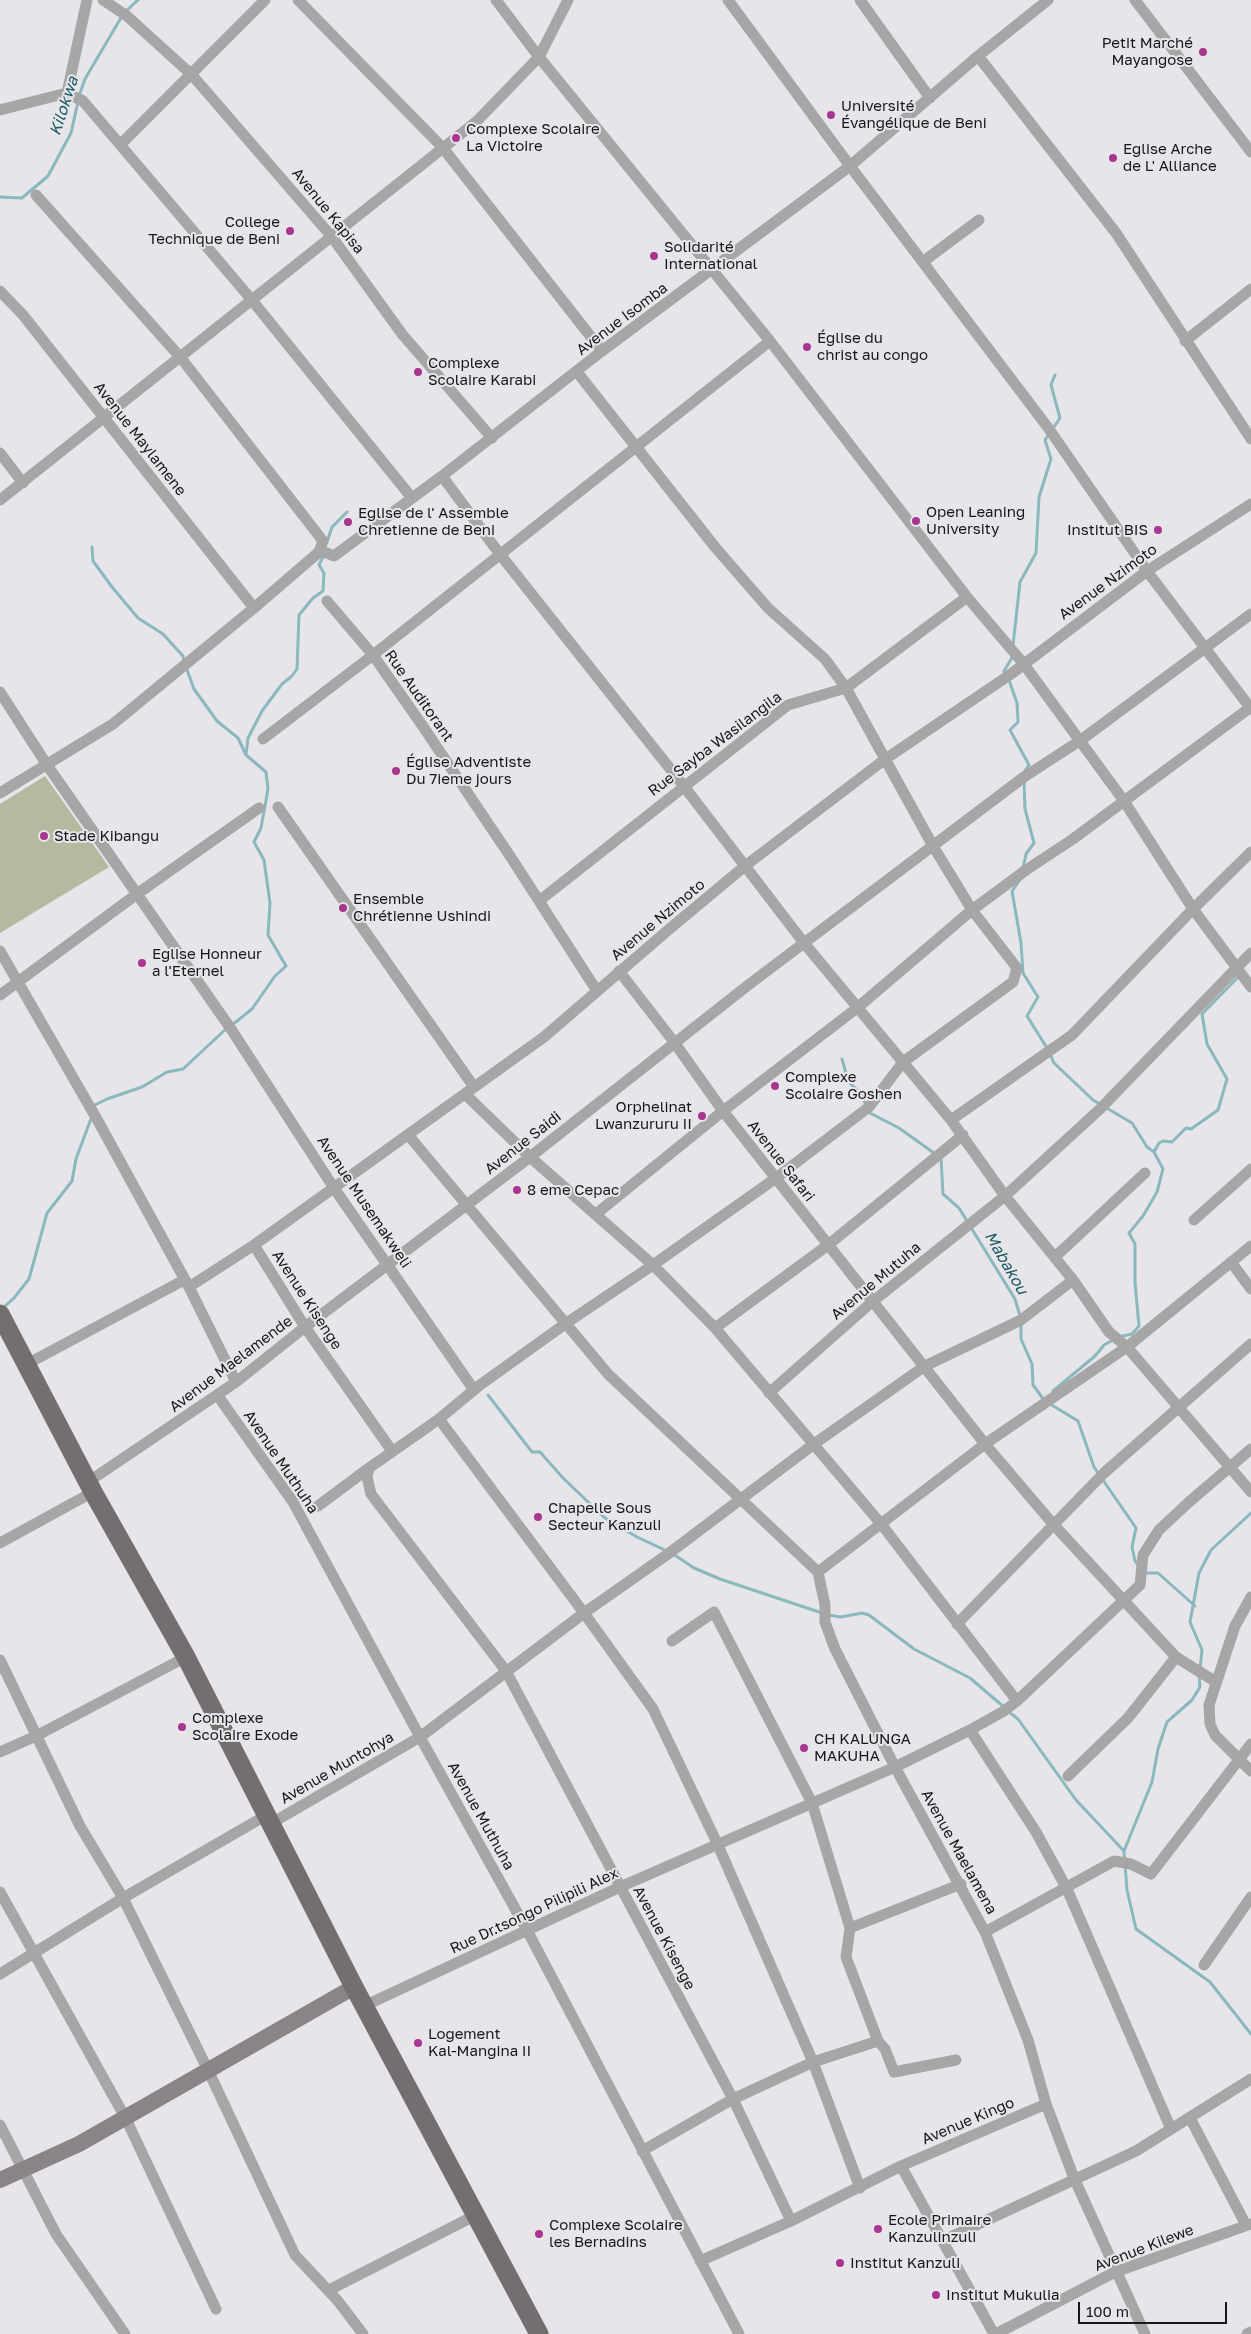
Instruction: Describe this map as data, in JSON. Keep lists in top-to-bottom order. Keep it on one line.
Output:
{"streets":{"street":["Avenue Kapisa","Avenue Isomba","Avenue Maylamene","Avenue Nzimoto","Rue Auditorant","Rue Sayba Wasilangila","Avenue Saidi","Avenue Safari","Avenue Musemakweli","Avenue Mutuha","Avenue Kisenge","Avenue Maelamende","Avenue Muthuha","Avenue Muntohya","Avenue Maelamena","Rue Dr.tsongo Pilipili Alex","Avenue Kingo","Avenue Kilewe"]},"crossings":[["Avenue Kapisa","Avenue Isomba"],["Avenue Nzimoto","Avenue Safari"],["Avenue Nzimoto","Avenue Musemakweli"],["Avenue Nzimoto","Avenue Kisenge"],["Rue Auditorant","Rue Sayba Wasilangila"],["Avenue Saidi","Avenue Safari"],["Avenue Saidi","Avenue Musemakweli"],["Avenue Saidi","Avenue Maelamende"],["Avenue Safari","Avenue Mutuha"],["Avenue Safari","Avenue Muntohya"],["Avenue Safari","Rue Dr.tsongo Pilipili Alex"],["Avenue Musemakweli","Avenue Kisenge"],["Avenue Musemakweli","Avenue Maelamende"],["Avenue Kisenge","Avenue Maelamende"],["Avenue Kisenge","Avenue Muntohya"],["Avenue Kisenge","Rue Dr.tsongo Pilipili Alex"],["Avenue Kisenge","Avenue Kingo"],["Avenue Maelamende","Avenue Muthuha"],["Avenue Muthuha","Avenue Muntohya"],["Avenue Muthuha","Rue Dr.tsongo Pilipili Alex"],["Avenue Muthuha","Avenue Kingo"],["Avenue Maelamena","Rue Dr.tsongo Pilipili Alex"],["Avenue Maelamena","Avenue Kingo"]],"water":["Kilokwa","Mabakou"],"places":["Petit Marché Mayangose","Université Évangélique de Beni","Complexe Scolaire La Victoire","Eglise Arche de L' Alliance","College Technique de Beni","Solidarité International","Église du christ au congo","Complexe Scolaire Karabi","Open Leaning University","Eglise de l' Assemble Chretienne de Beni","Institut BIS","Église Adventiste Du 7ieme jours","Stade Kibangu","Ensemble Chrétienne Ushindi","Eglise Honneur a l'Eternel","Complexe Scolaire Goshen","Orphelinat Lwanzururu II","8 eme Cepac","Chapelle Sous Secteur Kanzuli","Complexe Scolaire Exode","CH KALUNGA MAKUHA","Logement Kal-Mangina II","Ecole Primaire Kanzulinzuli","Complexe Scolaire les Bernadins","Institut Kanzuli","Institut Mukulia"],"scale_bar":"100 m"}
